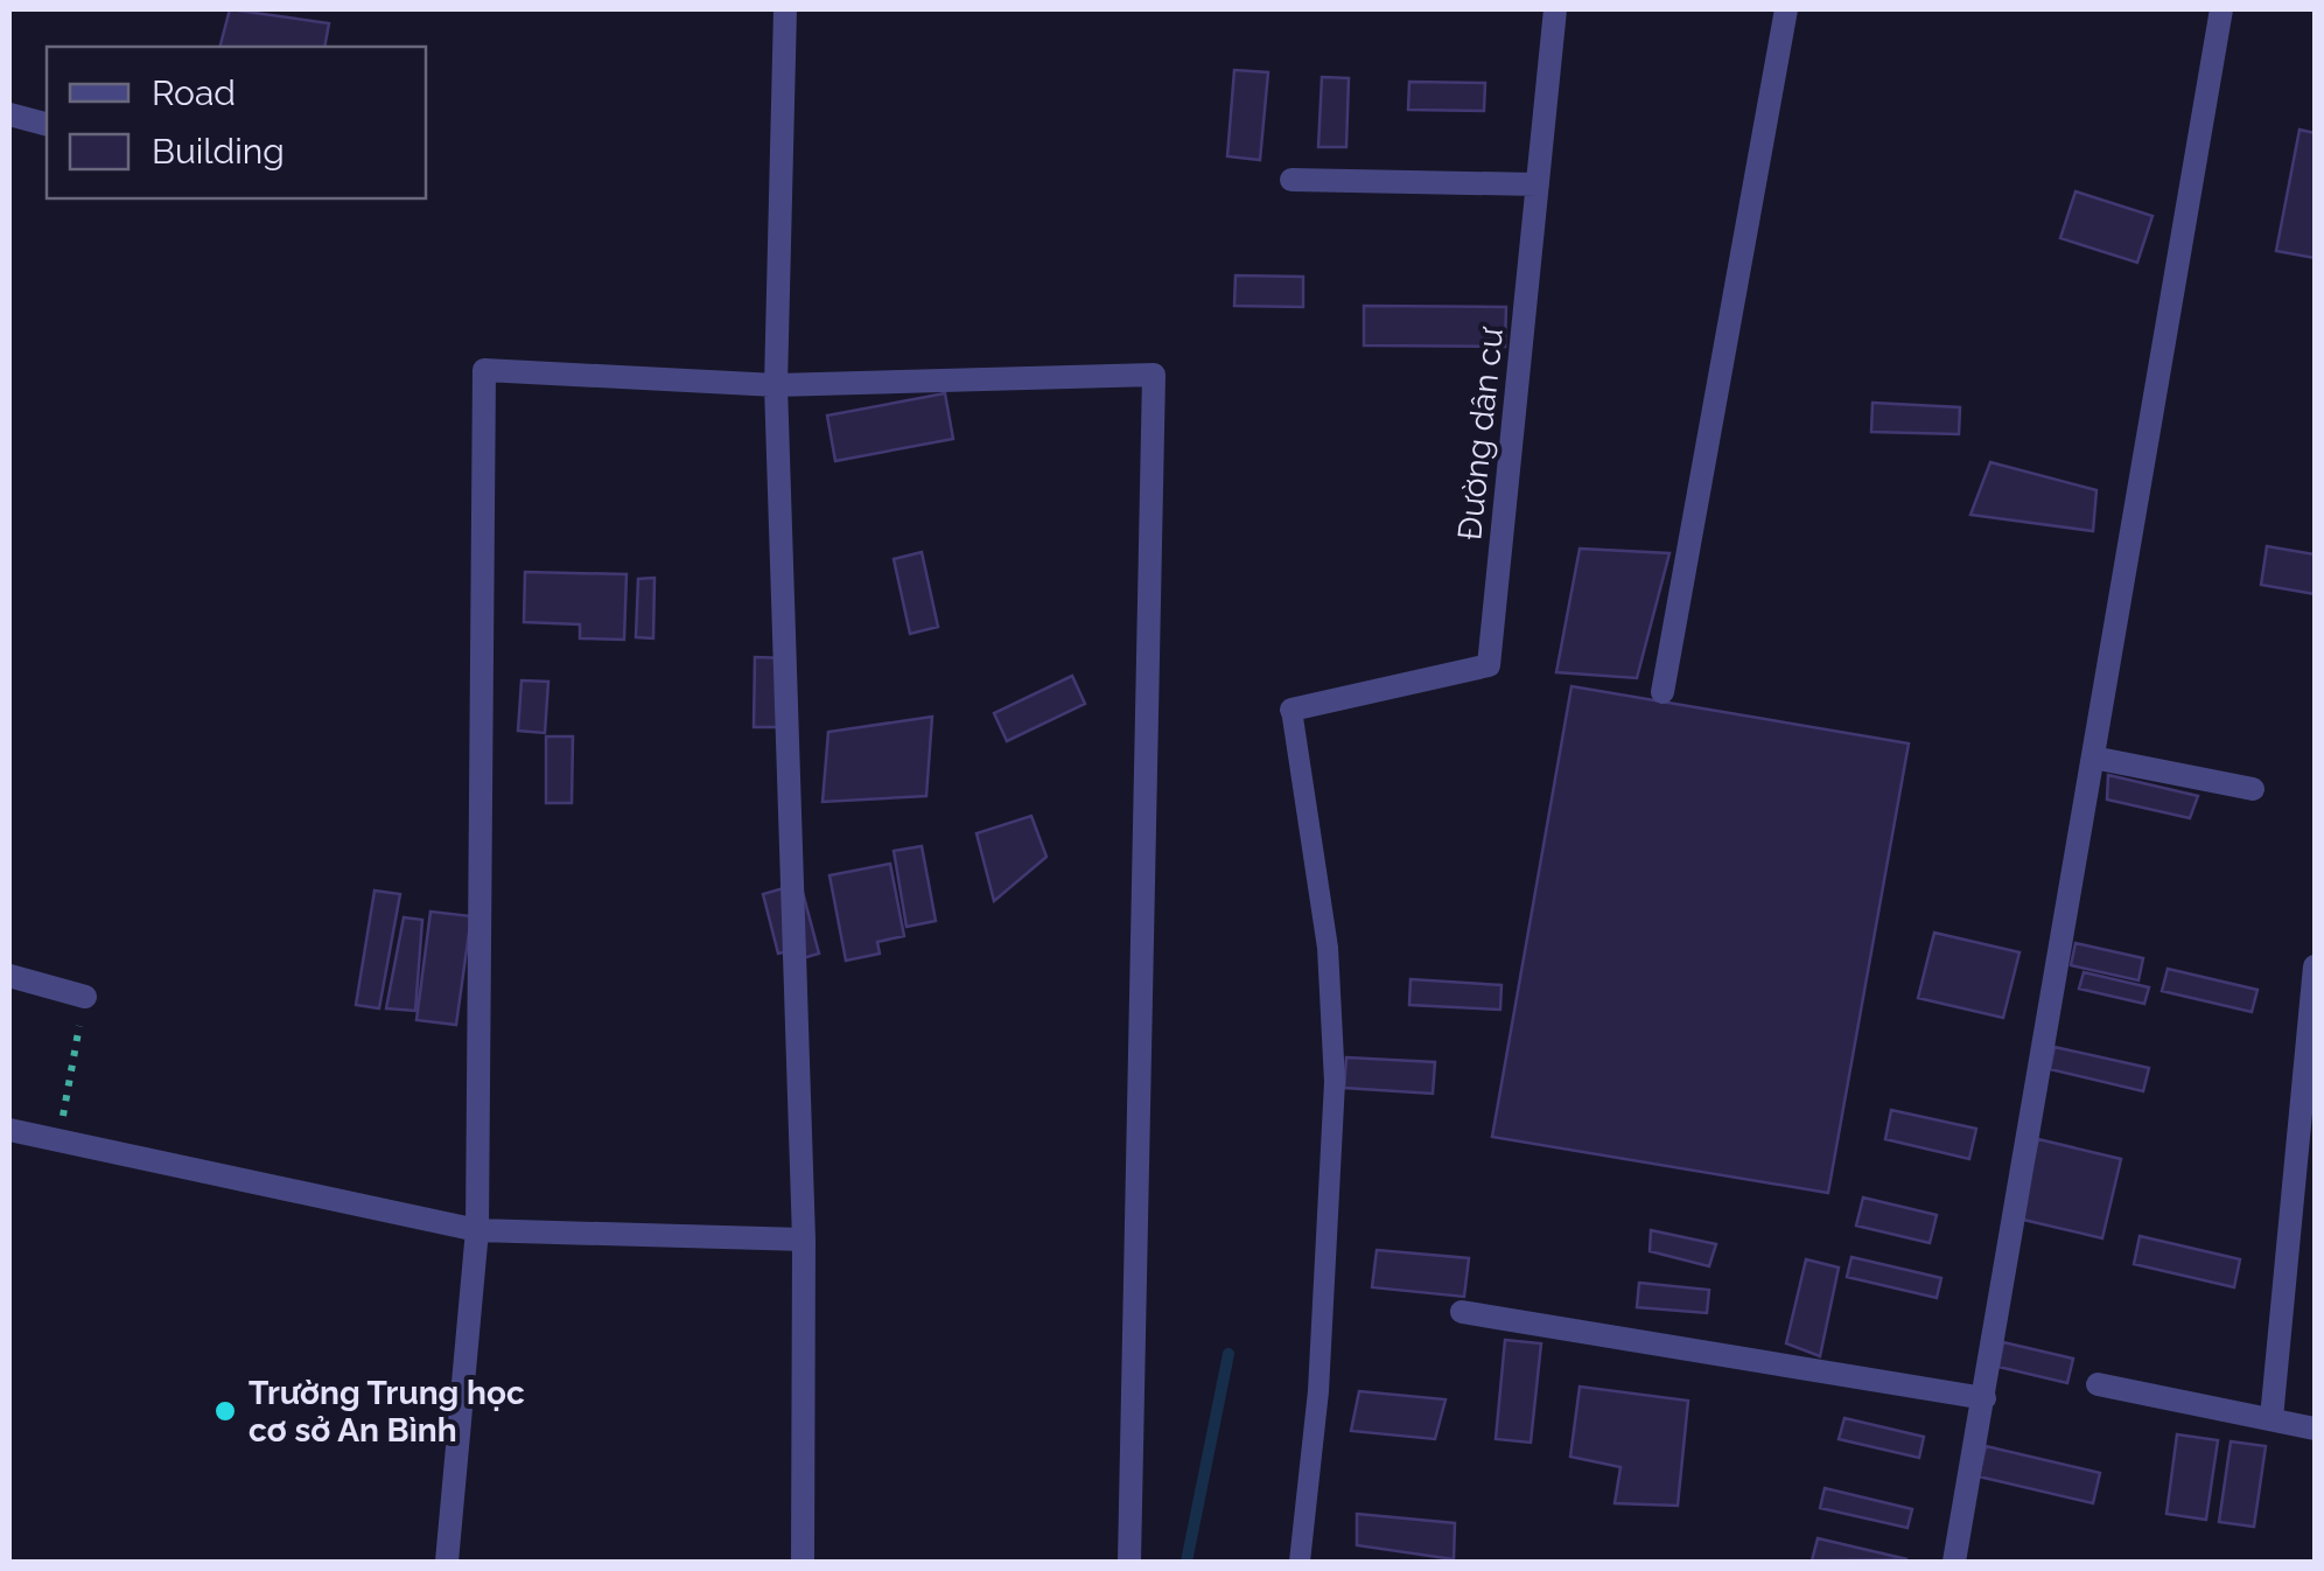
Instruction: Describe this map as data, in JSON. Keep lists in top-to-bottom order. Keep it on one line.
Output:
{"streets":{"street":["Đường dân cư"]},"places":["Trường Trung học cơ sở An Bình"],"legend":["Road","Building"]}
